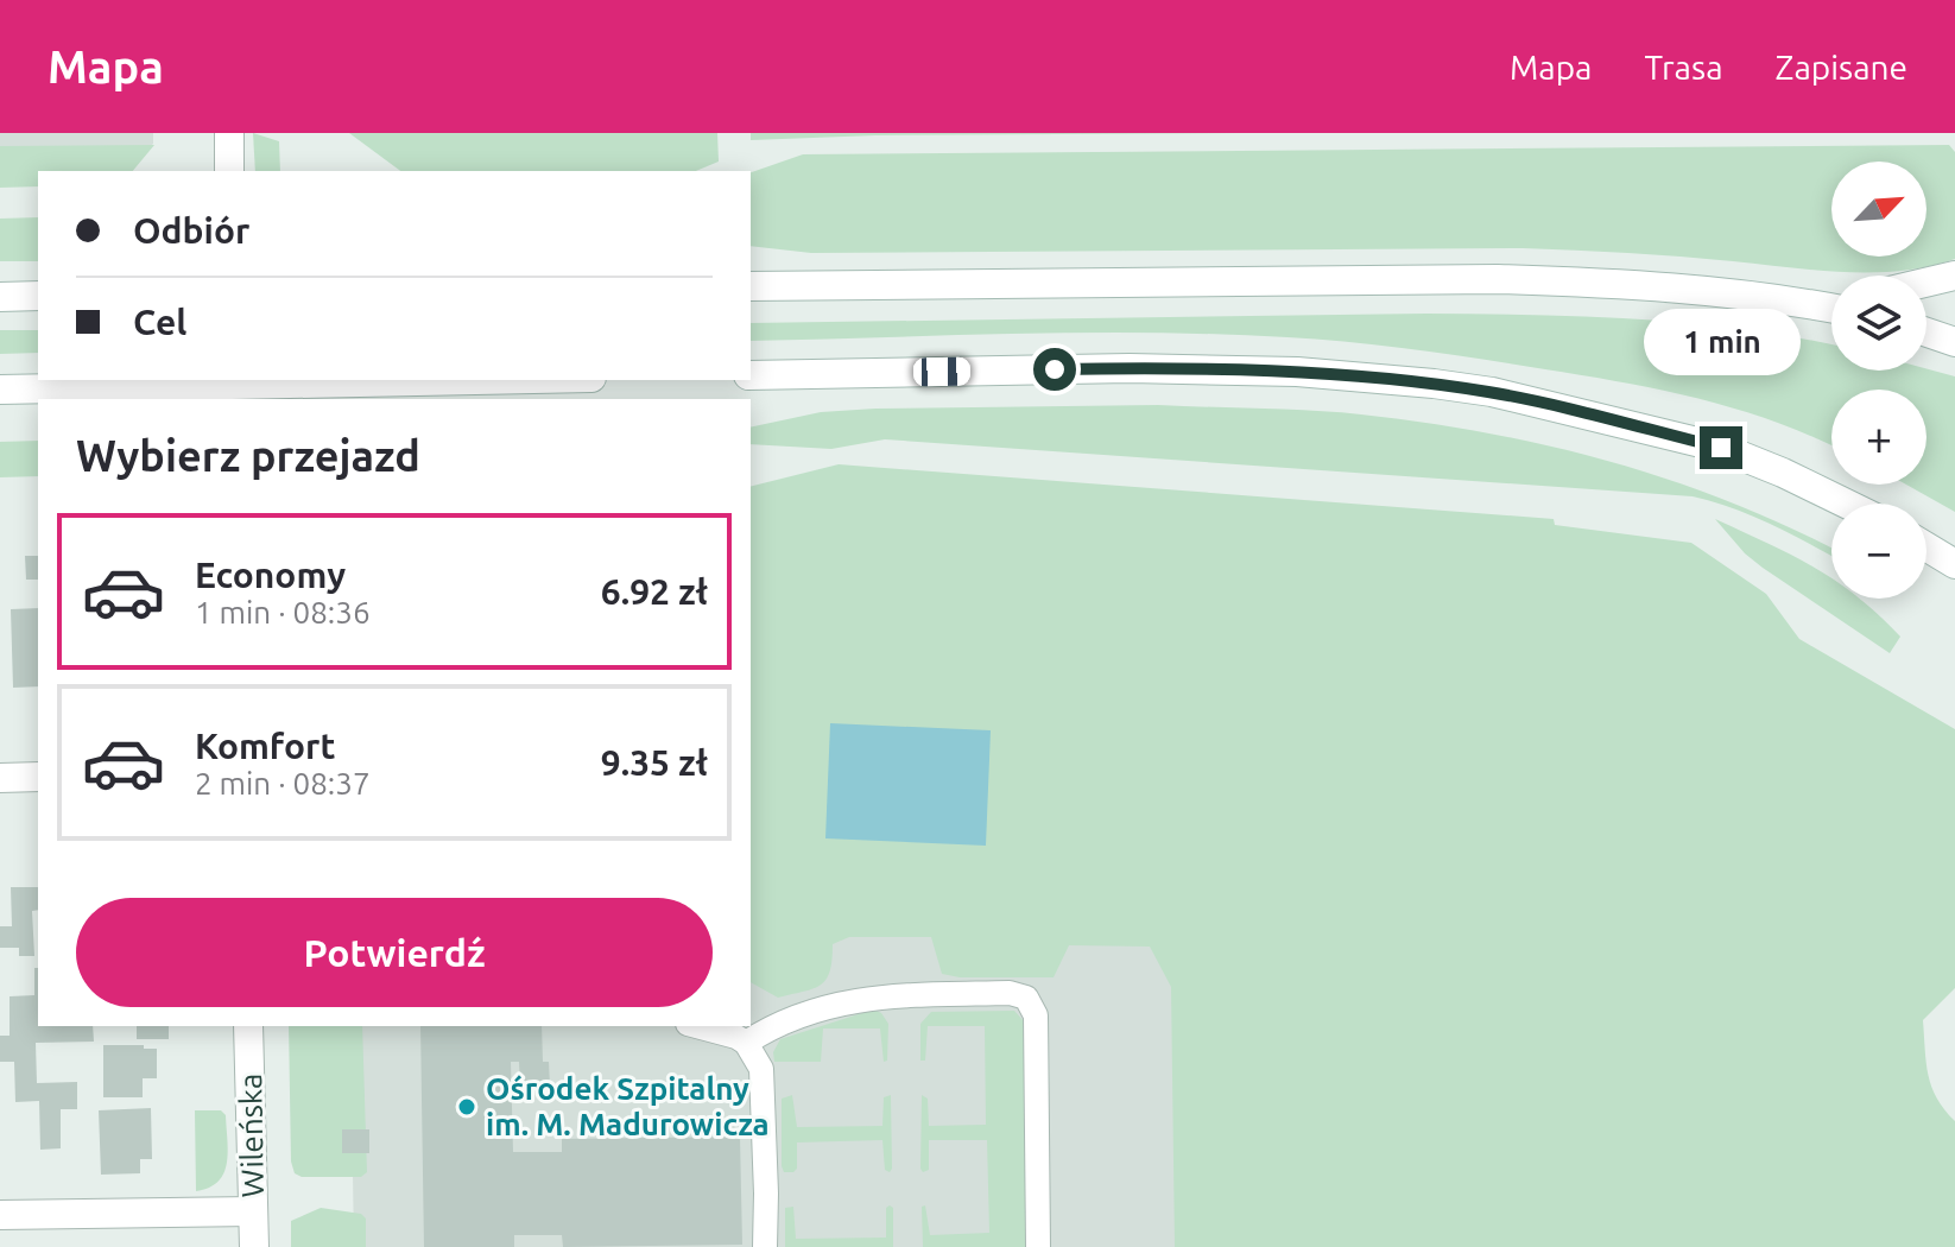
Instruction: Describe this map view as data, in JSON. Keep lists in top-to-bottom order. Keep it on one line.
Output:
{"streets":{"main road":["Wileńska"]},"places":["Ośrodek Szpitalny im. M. Madurowicza"],"north":"top right","page":{"header":"Mapa","nav":["Mapa","Trasa","Zapisane"],"map_buttons":["+","−"],"banner":["Odbiór","Cel"],"bubble":"1 min","heading":"Wybierz przejazd","list":[{"name":"Economy","note":"1 min · 08:36","value":"6.92 zł"},{"name":"Komfort","note":"2 min · 08:37","value":"9.35 zł"}],"buttons":"Potwierdź"}}
